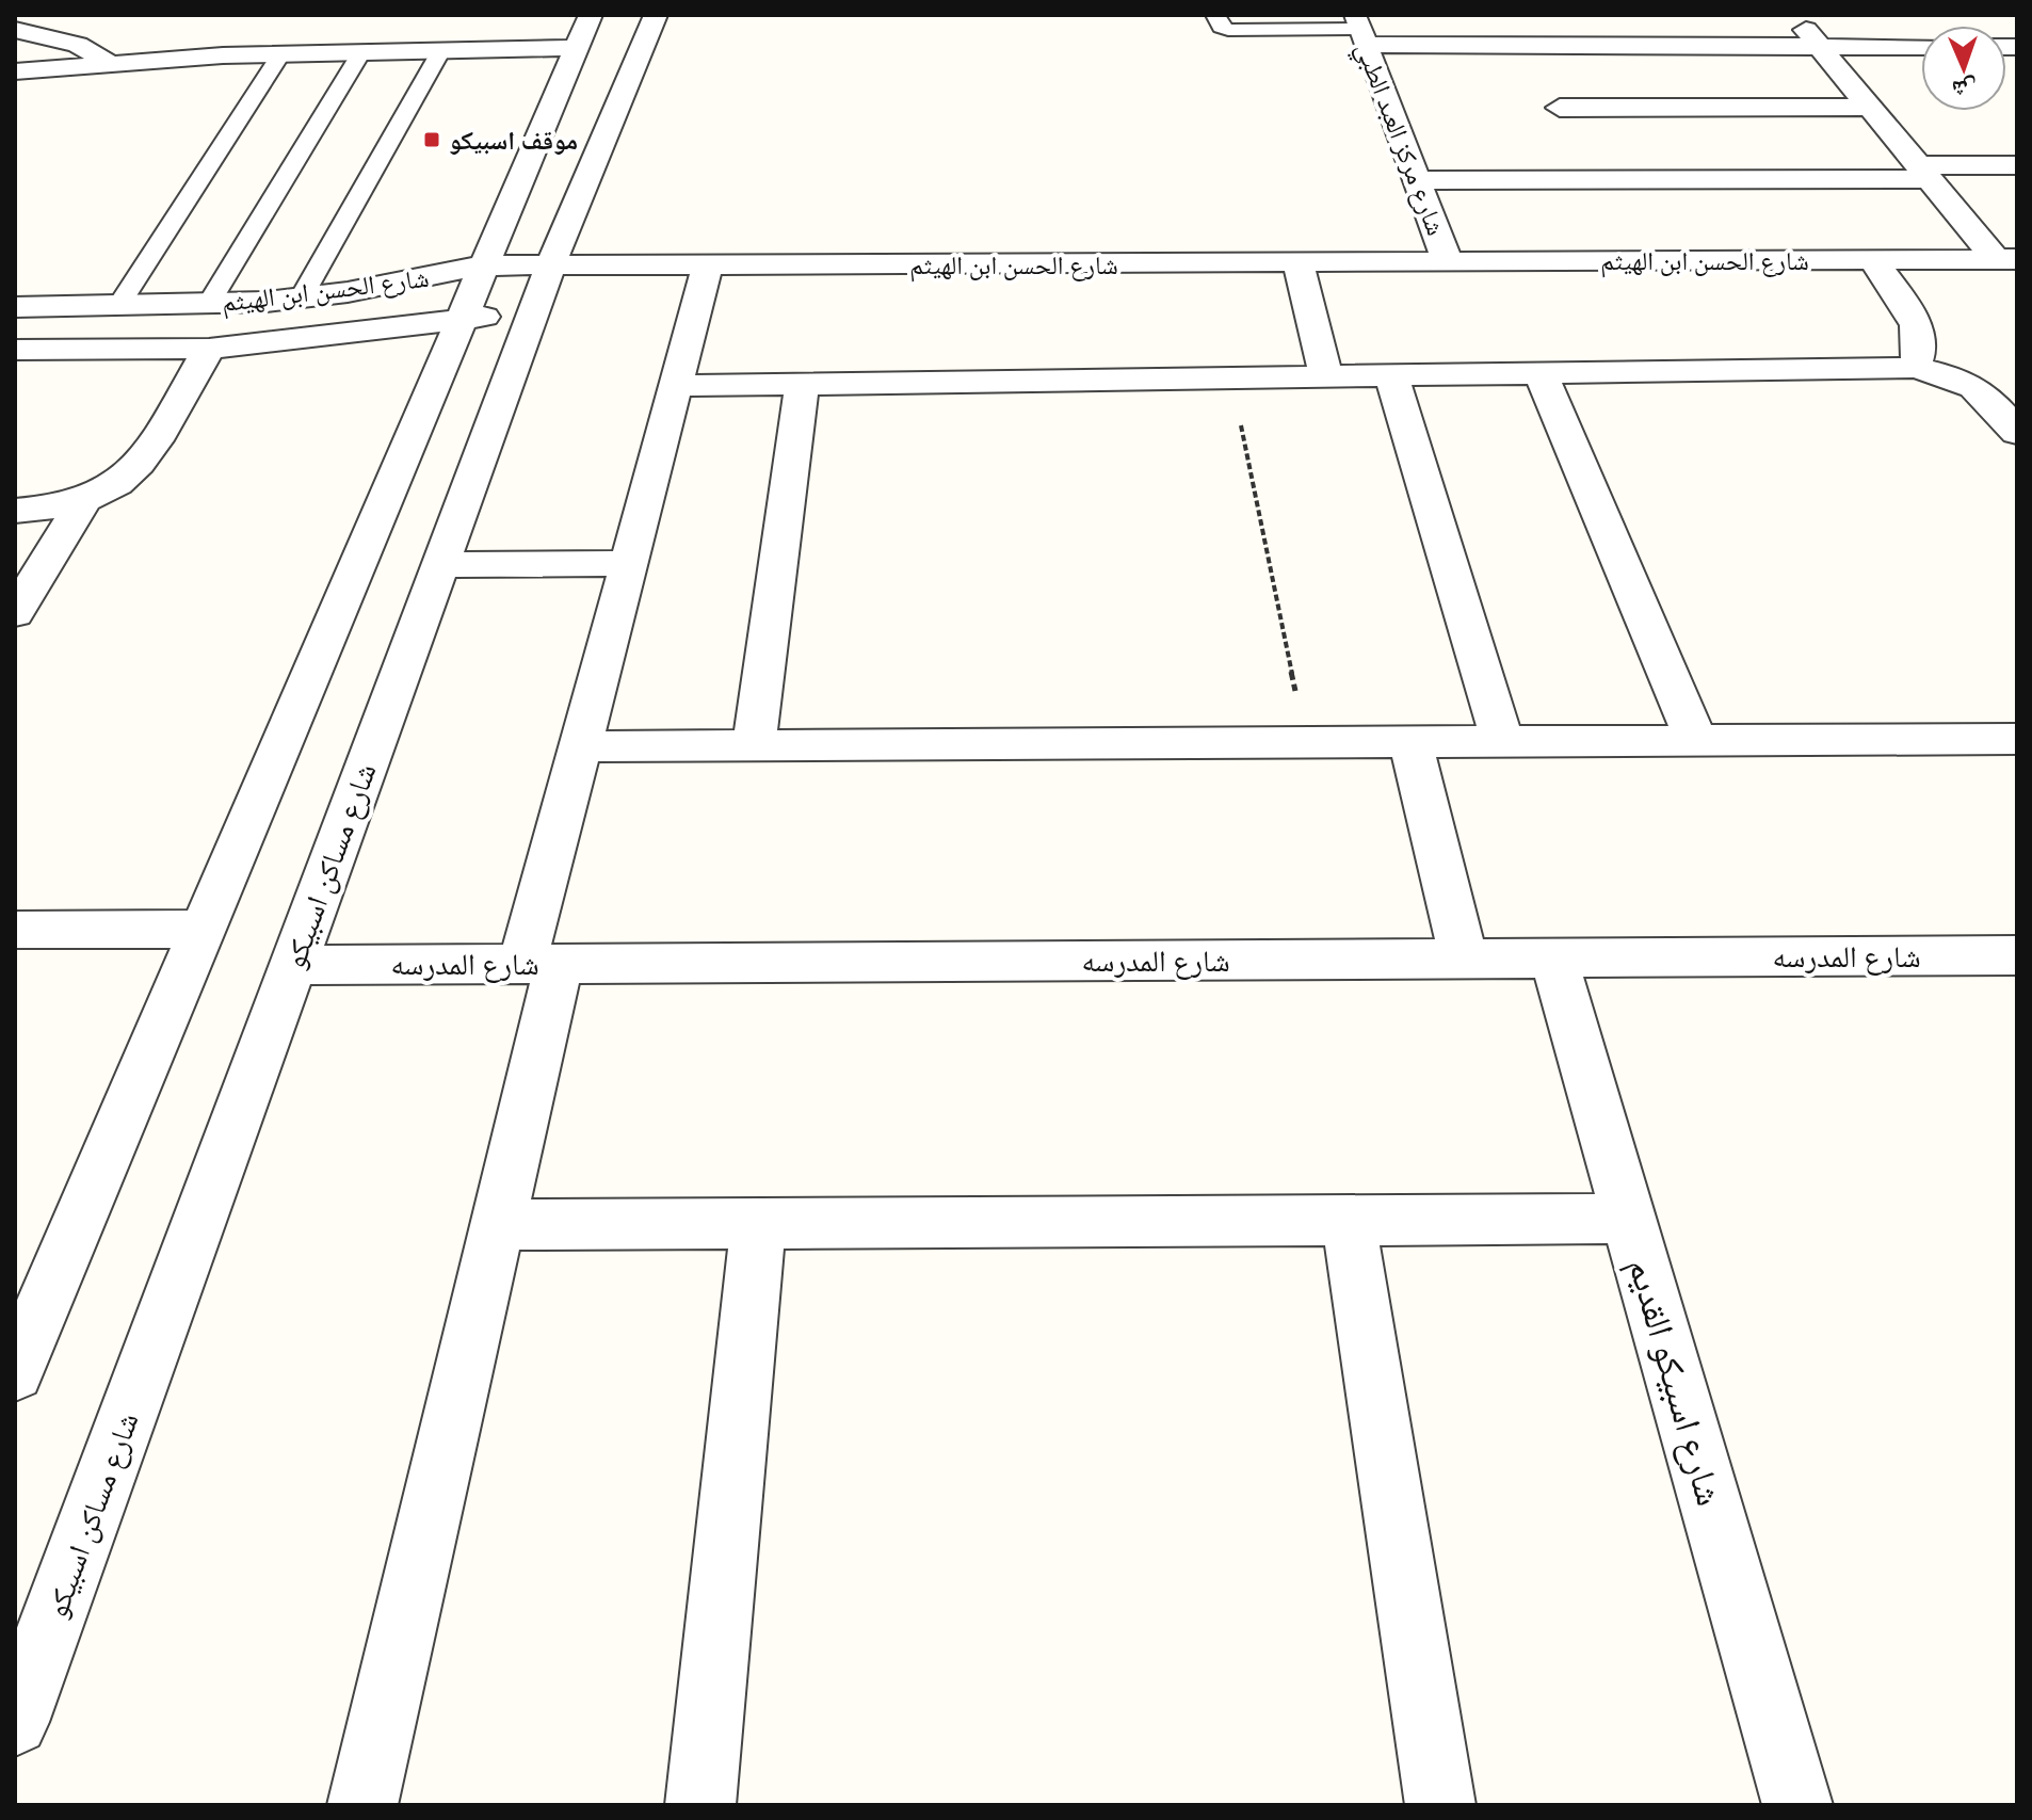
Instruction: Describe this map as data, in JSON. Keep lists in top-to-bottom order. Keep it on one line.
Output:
{"streets":{"street":["شارع مركز العبد الطبي","شارع الحسن ابن الهيثم","شارع مساكن اسبيكو","شارع المدرسه","شارع اسبيكو القديم"]},"crossings":[["شارع مركز العبد الطبي","شارع الحسن ابن الهيثم"],["شارع الحسن ابن الهيثم","شارع مساكن اسبيكو"],["شارع مساكن اسبيكو","شارع المدرسه"],["شارع المدرسه","شارع اسبيكو القديم"]],"places":{"transit":["موقف اسبيكو"]},"north":"bottom"}
